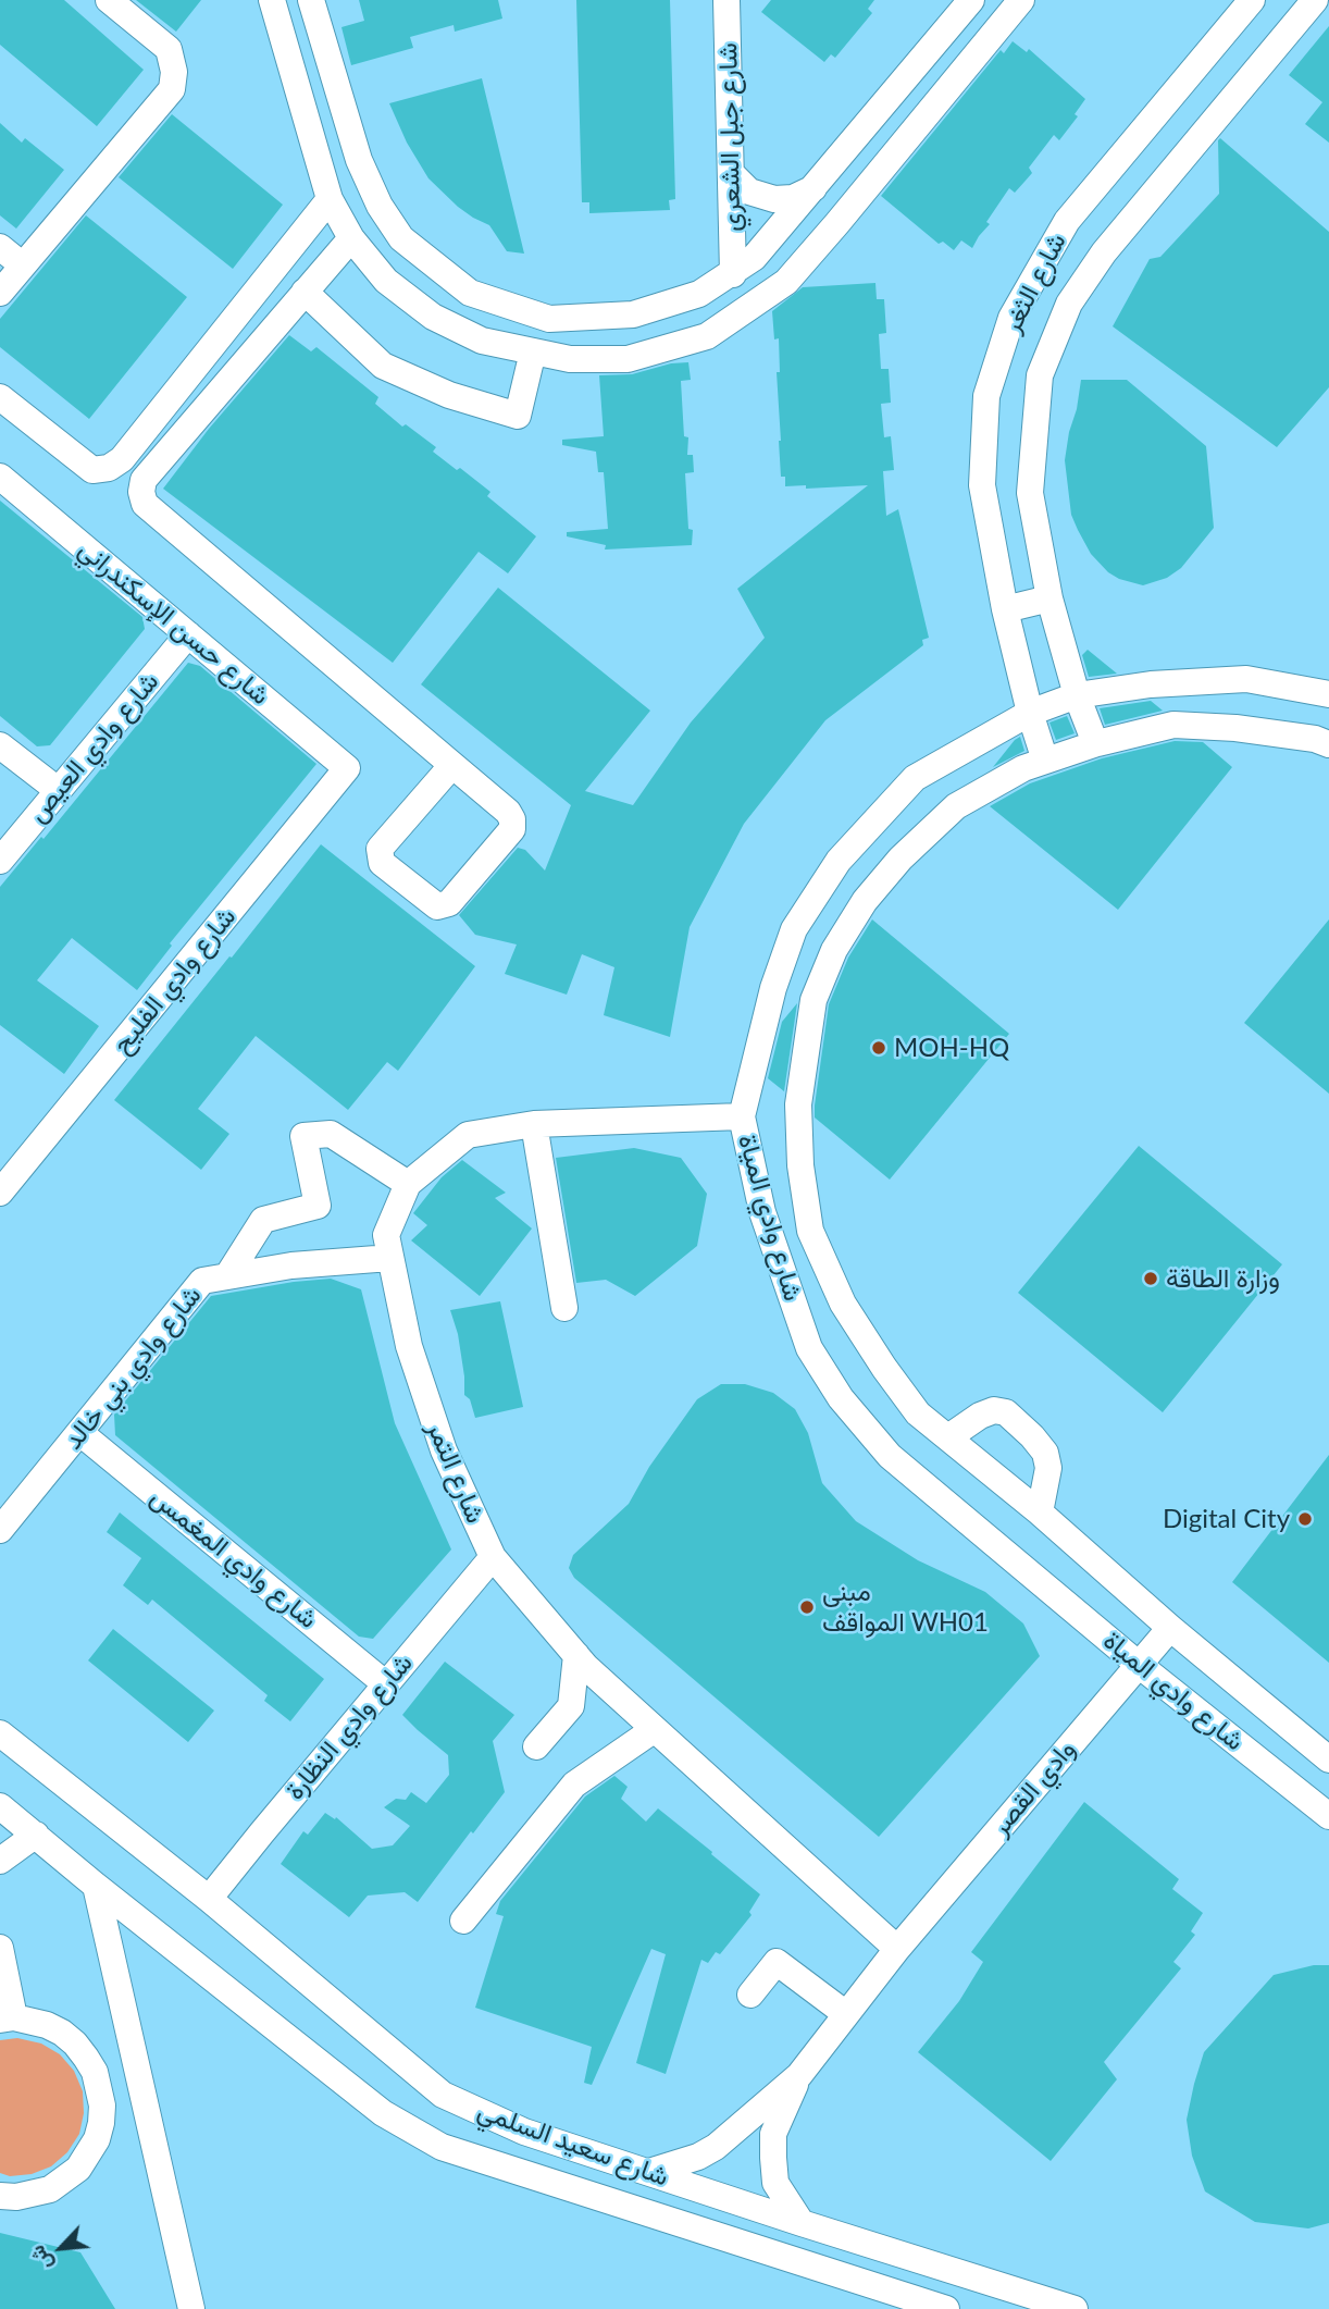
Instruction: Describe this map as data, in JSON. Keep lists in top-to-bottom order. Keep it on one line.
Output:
{"streets":{"street":["شارع جبل الشعري","شارع الثغر","شارع حسن الإسكندراني","شارع وادي العيص","شارع وادي الفليح","شارع وادي المياة","شارع وادي بني خالد","شارع التمر","شارع وادي المغمس","شارع وادي النظارة","وادي القصر","شارع سعيد السلمي"]},"crossings":[["شارع الثغر","شارع وادي المياة"],["شارع حسن الإسكندراني","شارع وادي العيص"],["شارع حسن الإسكندراني","شارع وادي الفليح"],["شارع وادي المياة","شارع التمر"],["شارع وادي المياة","وادي القصر"],["شارع وادي بني خالد","شارع التمر"],["شارع وادي بني خالد","شارع وادي المغمس"],["شارع التمر","شارع وادي النظارة"],["شارع التمر","وادي القصر"],["شارع وادي المغمس","شارع وادي النظارة"],["شارع وادي النظارة","شارع سعيد السلمي"]],"places":["MOH-HQ","وزارة الطاقة","Digital City","مبنى المواقف WH01"],"north":"bottom left"}
